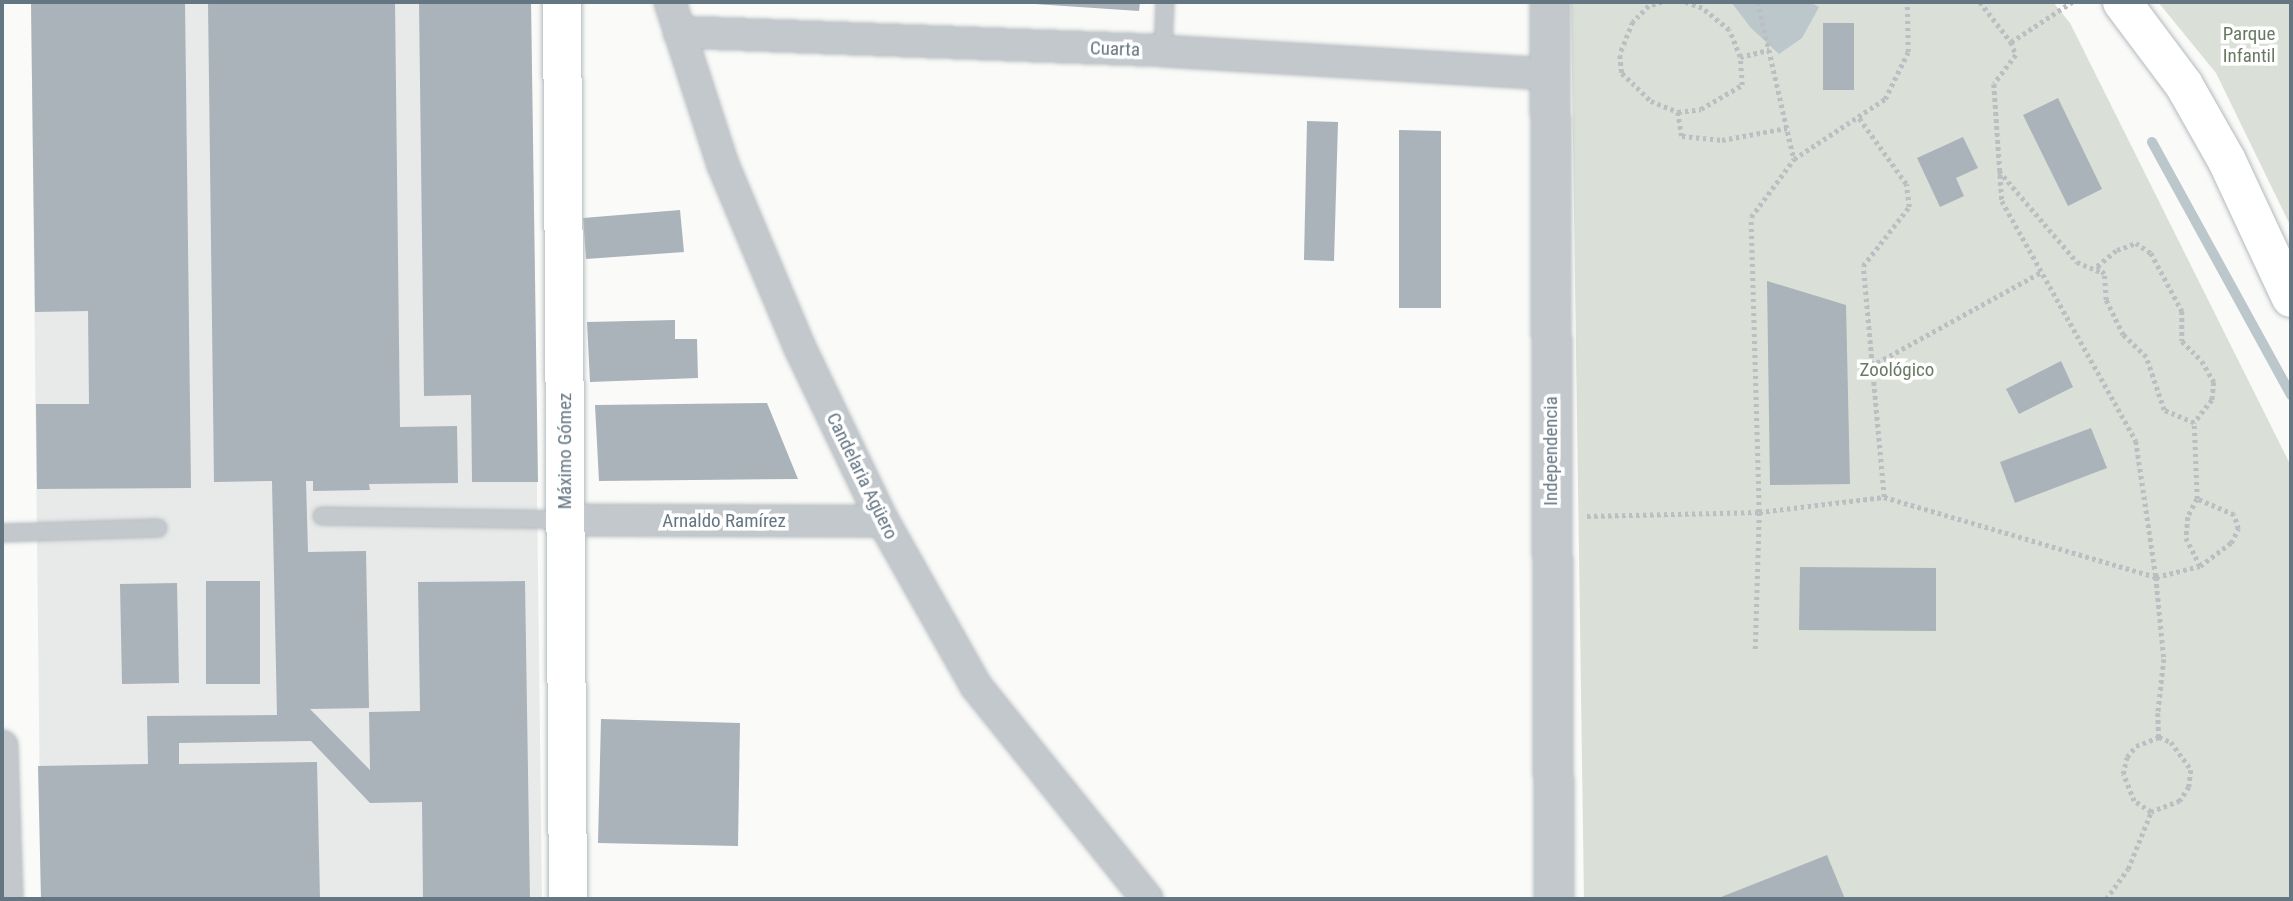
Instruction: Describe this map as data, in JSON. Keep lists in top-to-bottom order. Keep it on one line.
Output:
{"streets":{"main road":["Máximo Gómez"],"street":["Cuarta","Independencia","Candelaria Agüero","Arnaldo Ramírez"]},"crossings":[["Cuarta","Independencia"],["Cuarta","Candelaria Agüero"],["Máximo Gómez","Arnaldo Ramírez"],["Candelaria Agüero","Arnaldo Ramírez"]],"parks":["Parque Infantil","Zoológico"]}
